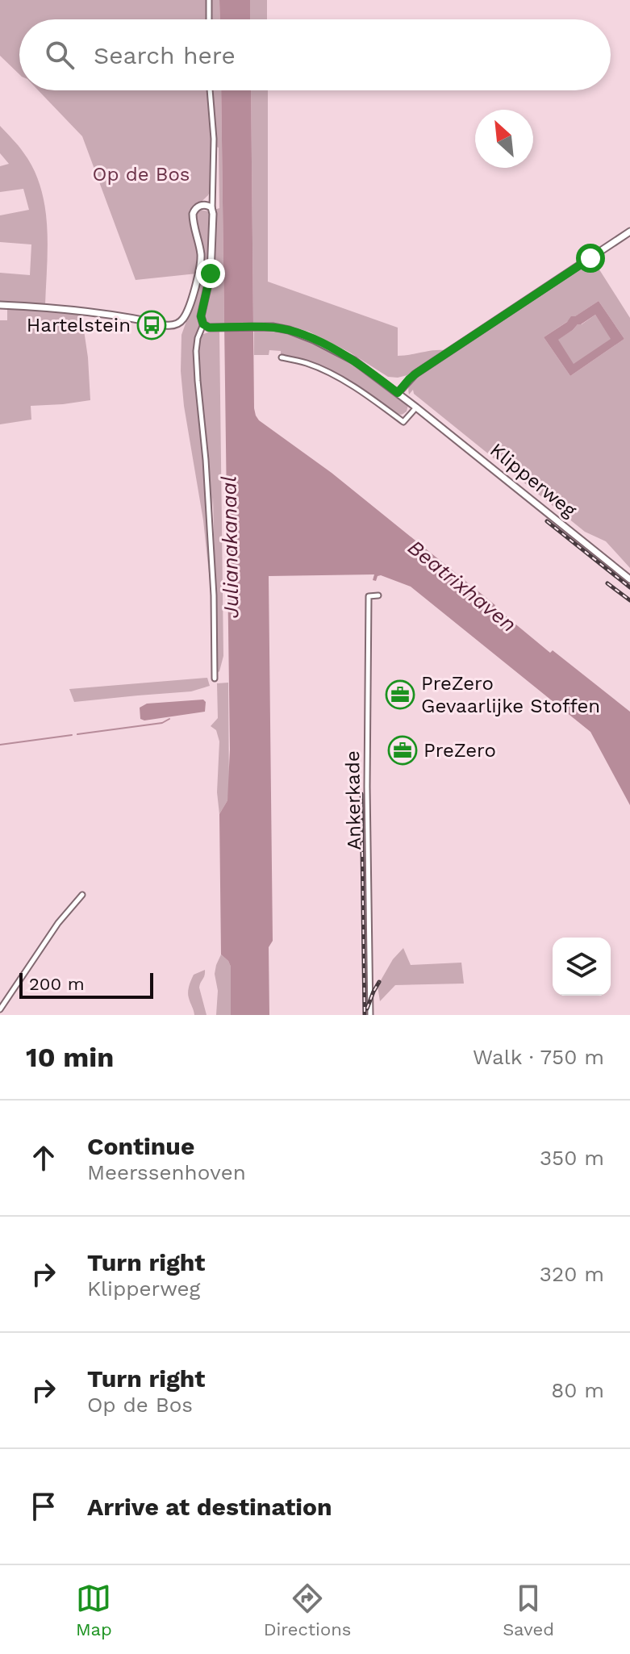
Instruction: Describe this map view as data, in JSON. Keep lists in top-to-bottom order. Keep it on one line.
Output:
{"streets":{"street":["Klipperweg","Ankerkade"]},"water":["Julianakanaal","Beatrixhaven"],"parks":["Op de Bos"],"places":{"bus stop":["Hartelstein"],"office":["PreZero Gevaarlijke Stoffen","PreZero"]},"scale_bar":"200 m","north":"top left","page":{"search":"Search here","scale":"200 m","heading":["10 min","Walk · 750 m"],"list":[["Continue","Meerssenhoven","350 m"],["Turn right","Klipperweg","320 m"],["Turn right","Op de Bos","80 m"],"Arrive at destination"],"nav":["Map","Directions","Saved"]}}
